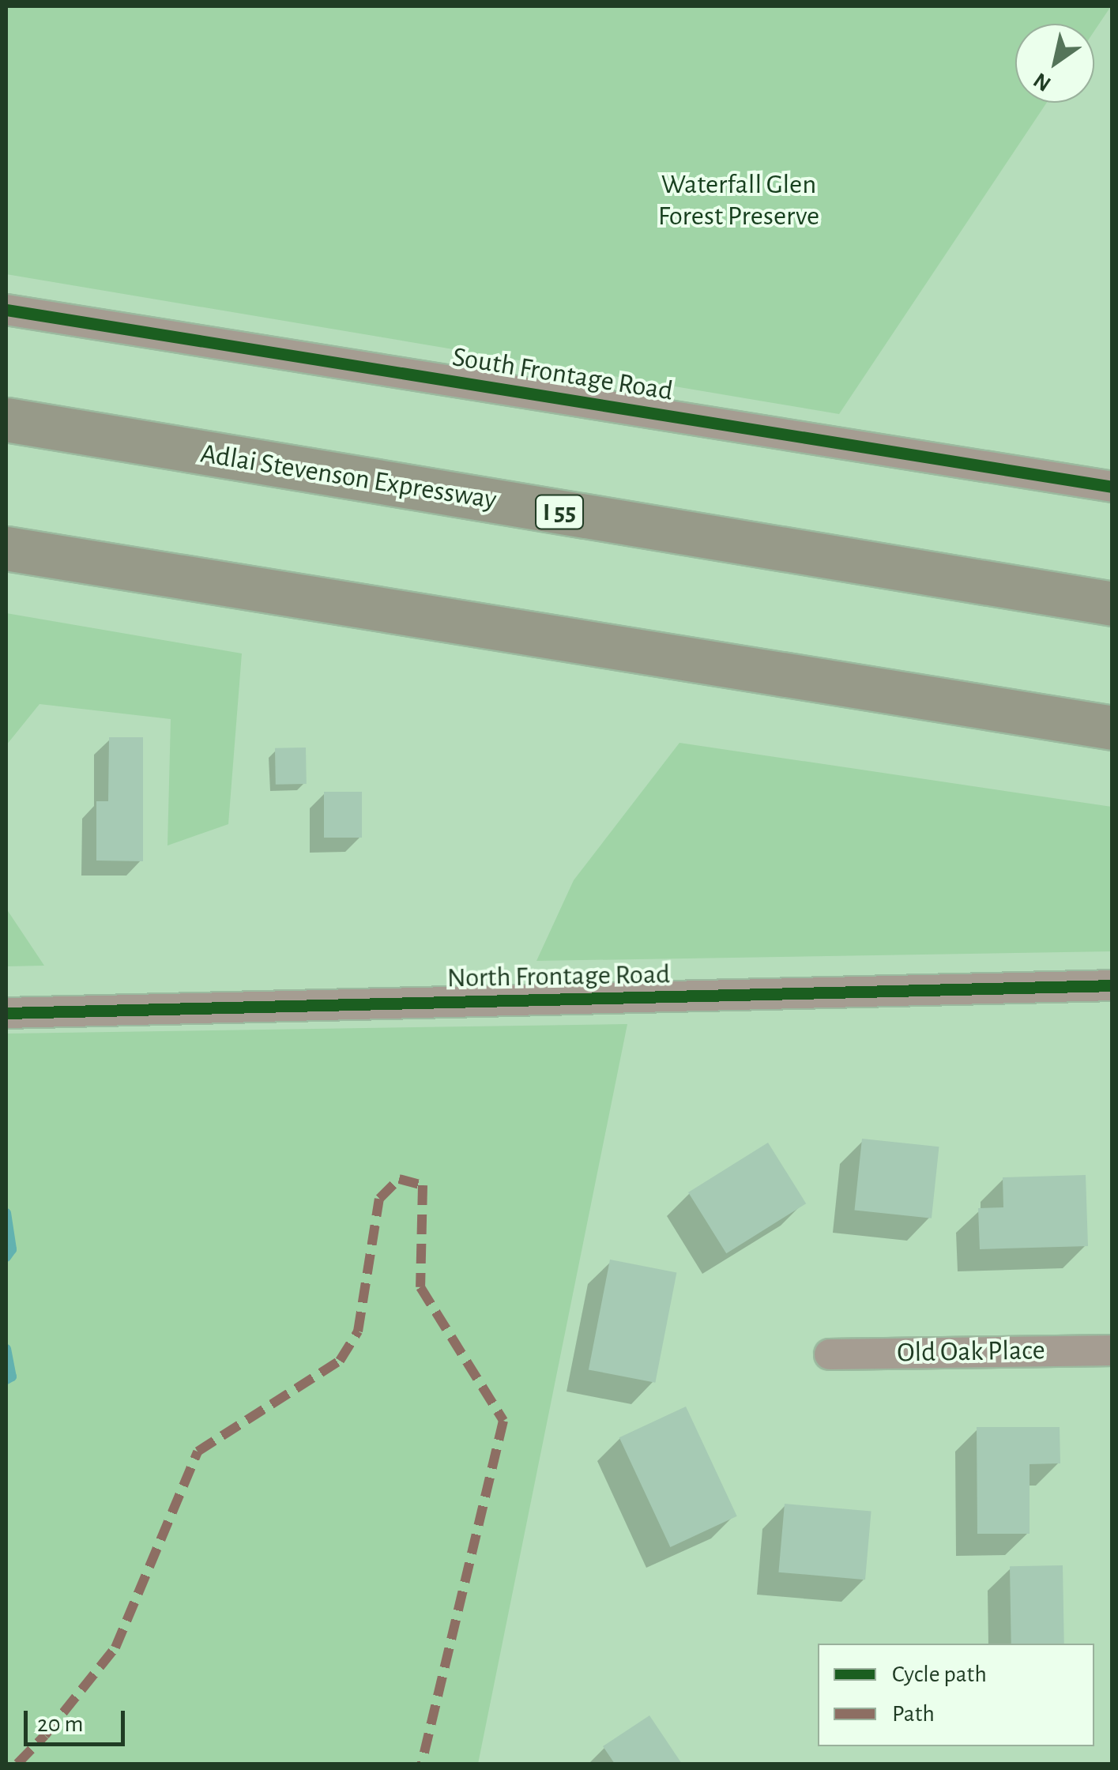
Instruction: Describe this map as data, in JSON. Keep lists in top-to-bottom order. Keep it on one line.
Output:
{"streets":{"highway":["Adlai Stevenson Expressway","I 55"],"street":["South Frontage Road","North Frontage Road","Old Oak Place"]},"parks":["Waterfall Glen Forest Preserve"],"legend":["Cycle path","Path"],"scale_bar":"20 m","north":"bottom left"}
